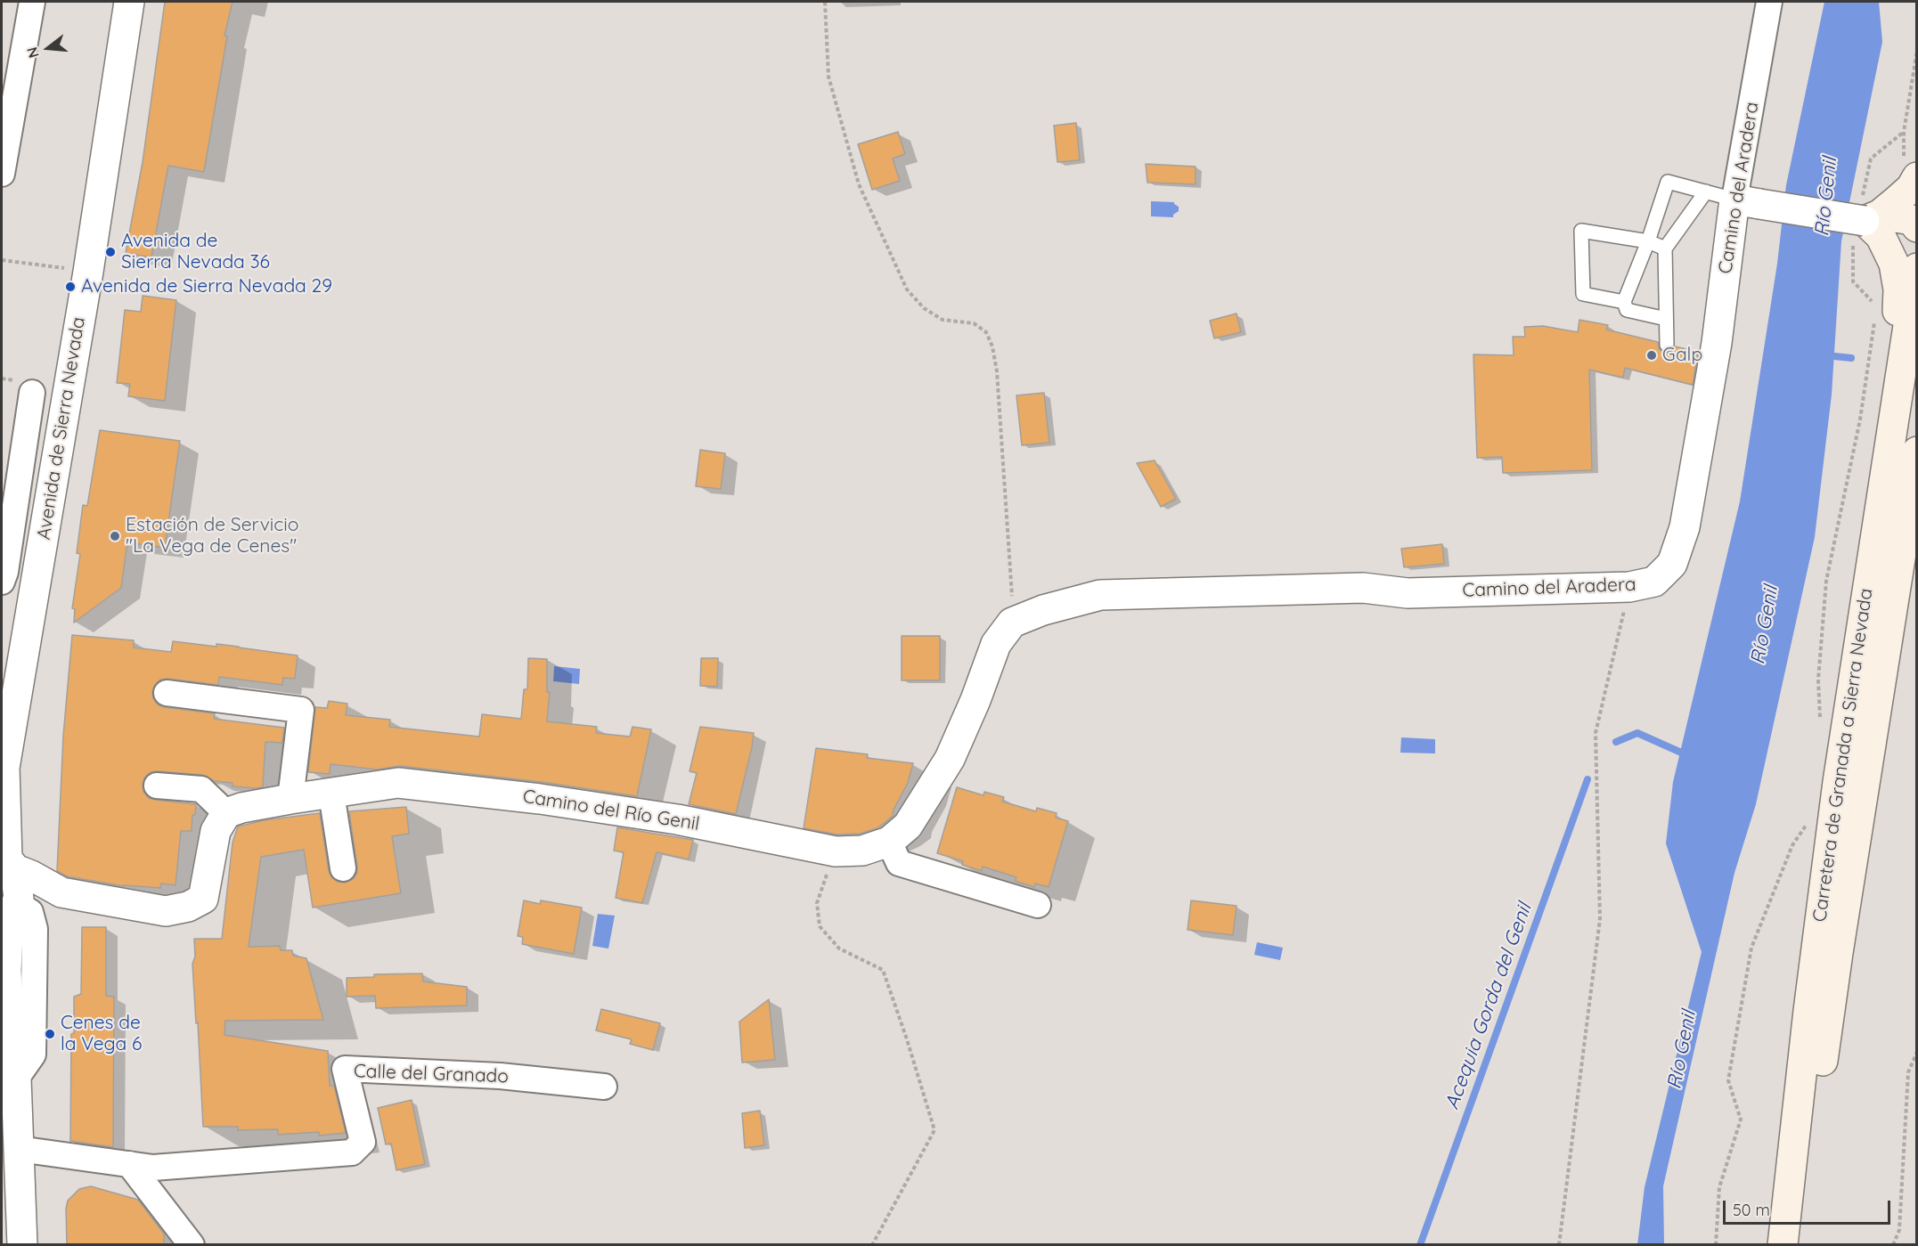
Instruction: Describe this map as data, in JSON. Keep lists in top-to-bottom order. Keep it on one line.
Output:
{"streets":{"main road":["Carretera de Granada a Sierra Nevada"],"street":["Camino del Aradera","Avenida de Sierra Nevada","Camino del Río Genil","Calle del Granado"]},"crossings":[["Camino del Aradera","Camino del Río Genil"]],"water":["Río Genil","Acequia Gorda del Genil"],"places":["Avenida de Sierra Nevada 36","Avenida de Sierra Nevada 29","Galp","Estación de Servicio \"La Vega de Cenes\"","Cenes de la Vega 6"],"scale_bar":"50 m","north":"left"}
